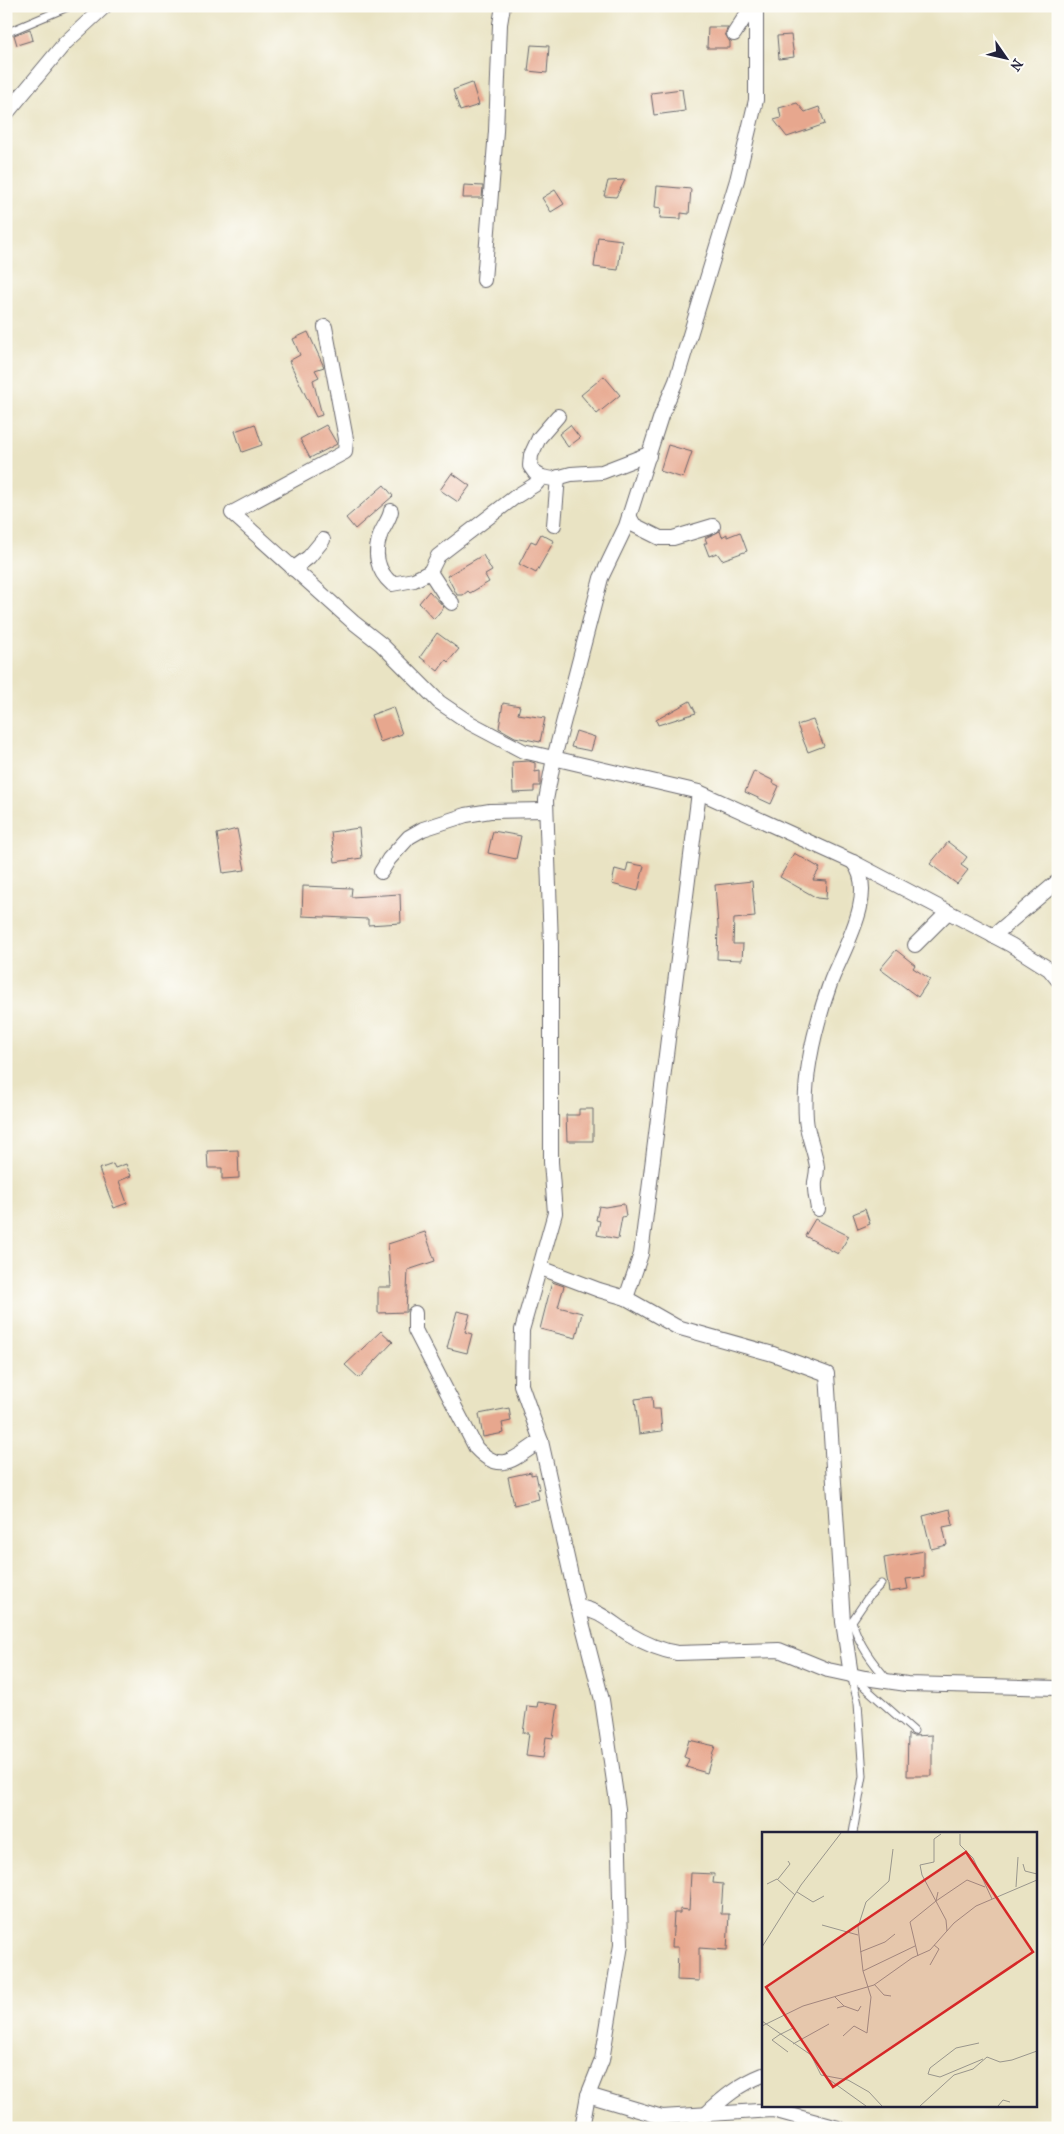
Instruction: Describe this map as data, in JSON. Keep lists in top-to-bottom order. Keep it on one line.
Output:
{"north":"bottom right"}
